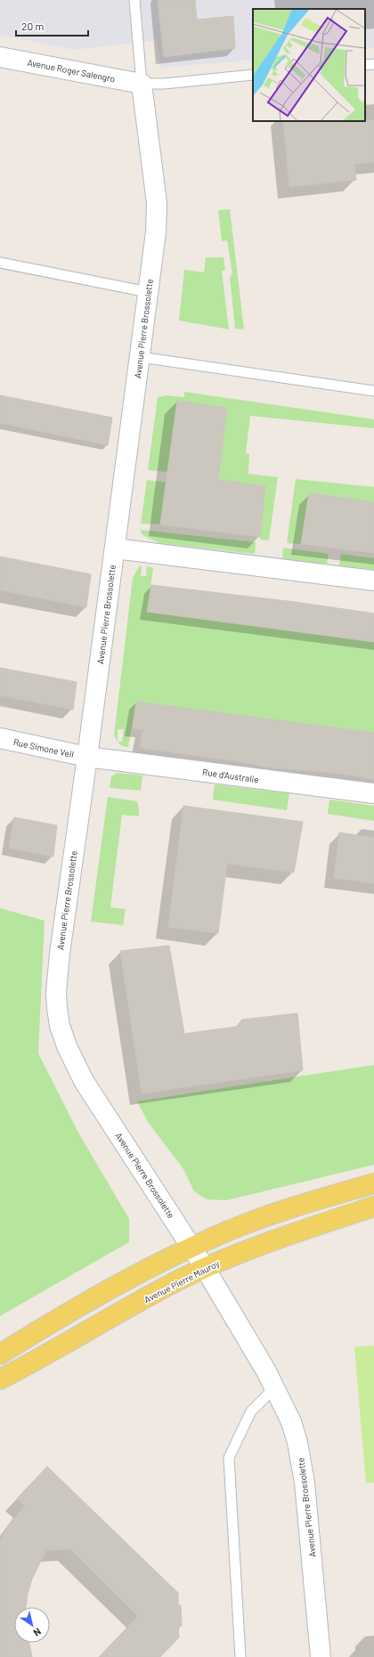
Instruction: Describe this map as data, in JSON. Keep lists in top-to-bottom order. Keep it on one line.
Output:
{"streets":{"main road":["Avenue Pierre Mauroy"],"street":["Avenue Roger Salengro","Avenue Pierre Brossolette","Rue Simone Veil","Rue d'Australie"]},"crossings":[["Avenue Roger Salengro","Avenue Pierre Brossolette"],["Avenue Pierre Brossolette","Rue Simone Veil"],["Avenue Pierre Brossolette","Rue d'Australie"],["Avenue Pierre Brossolette","Avenue Pierre Mauroy"],["Rue Simone Veil","Rue d'Australie"]],"scale_bar":"20 m","north":"bottom right"}
